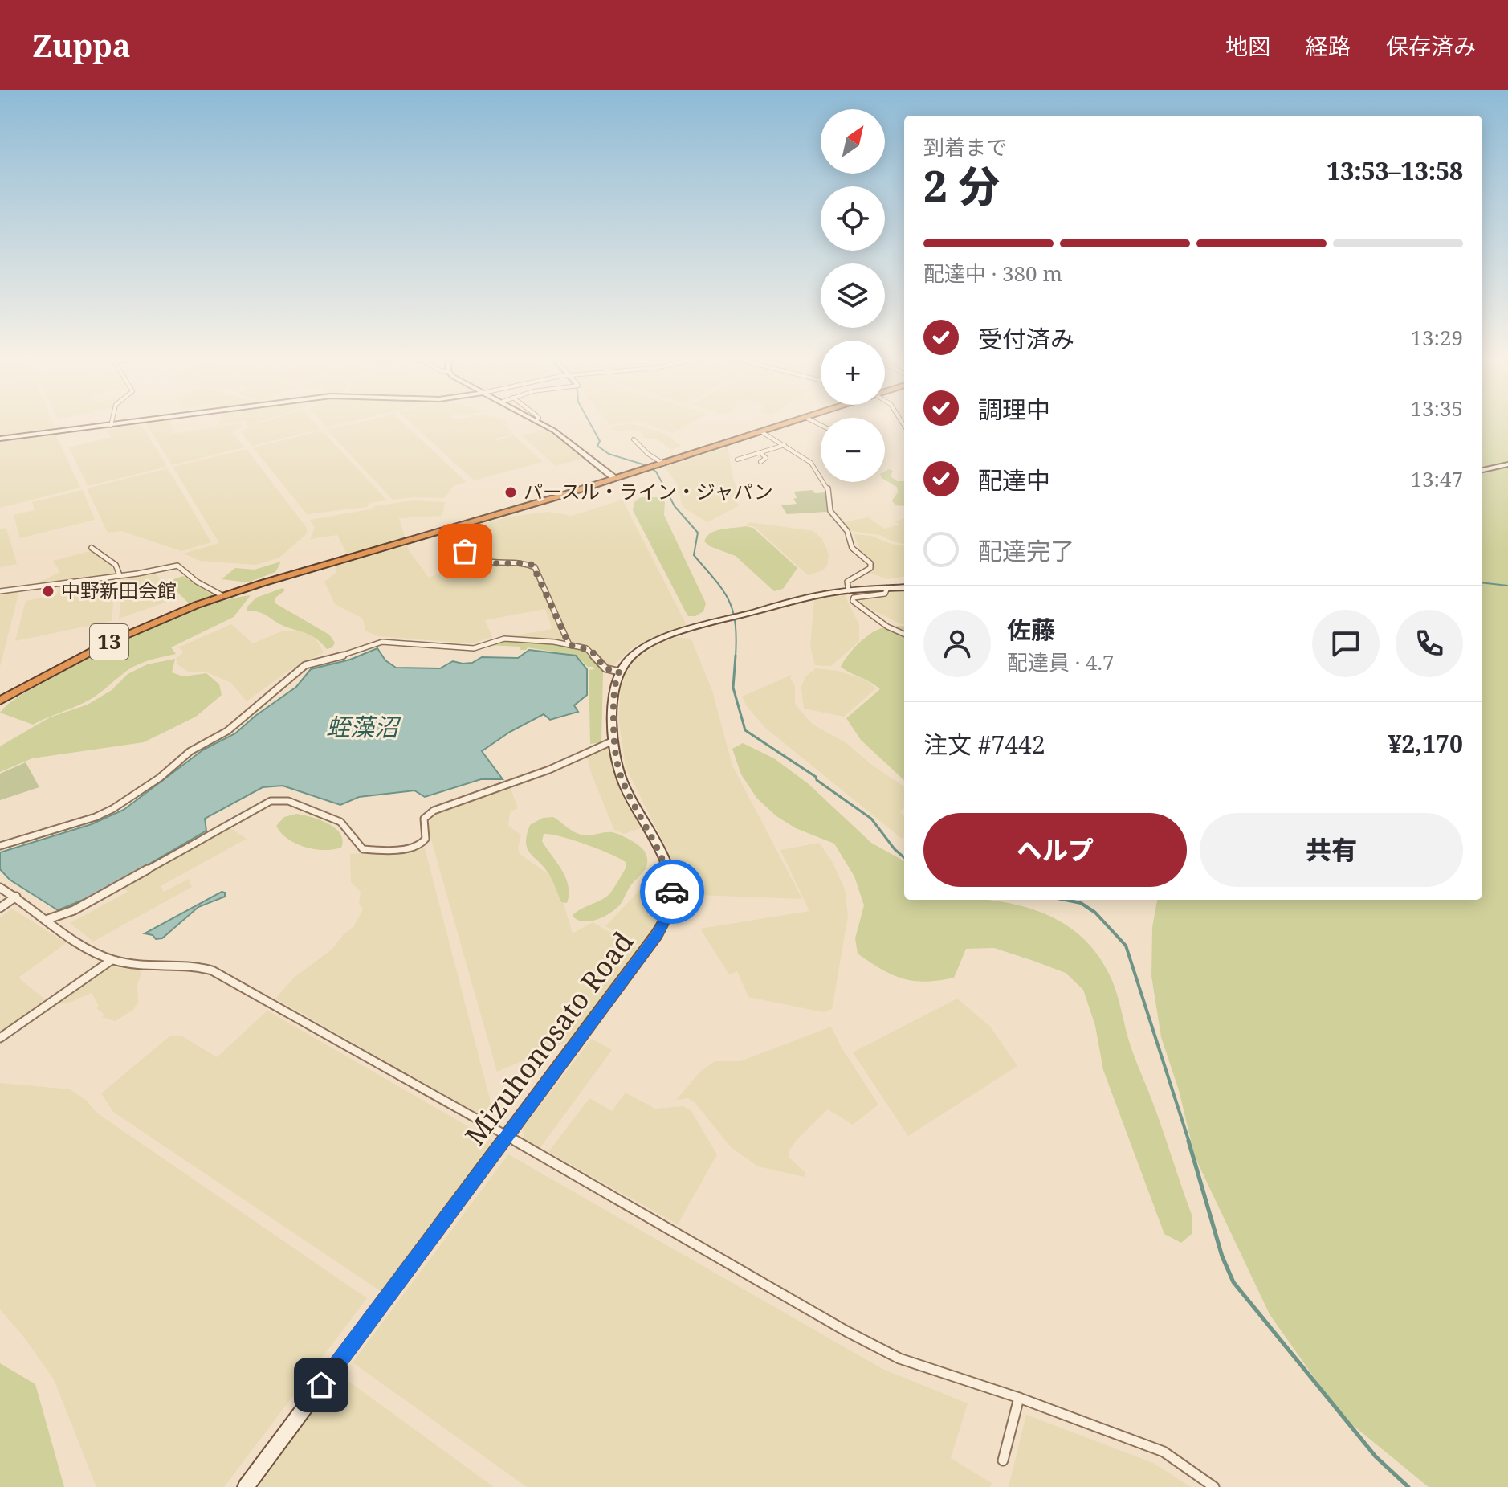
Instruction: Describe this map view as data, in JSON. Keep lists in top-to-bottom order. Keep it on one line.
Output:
{"streets":{"highway":["13"],"street":["Mizuhonosato Road"]},"water":["蛭藻沼"],"places":["パースル・ライン・ジャパン","中野新田会館"],"north":"top right","page":{"header":"Zuppa","nav":["地図","経路","保存済み"],"map_buttons":["+","−"],"heading":["2 分","到着まで","13:53–13:58"],"panel":["佐藤","配達員 · 4.7","注文 #7442","¥2,170"],"bar":"配達中 · 380 m","list":[["受付済み","13:29"],["調理中","13:35"],["配達中","13:47"],"配達完了"],"buttons":["ヘルプ","共有"]}}
